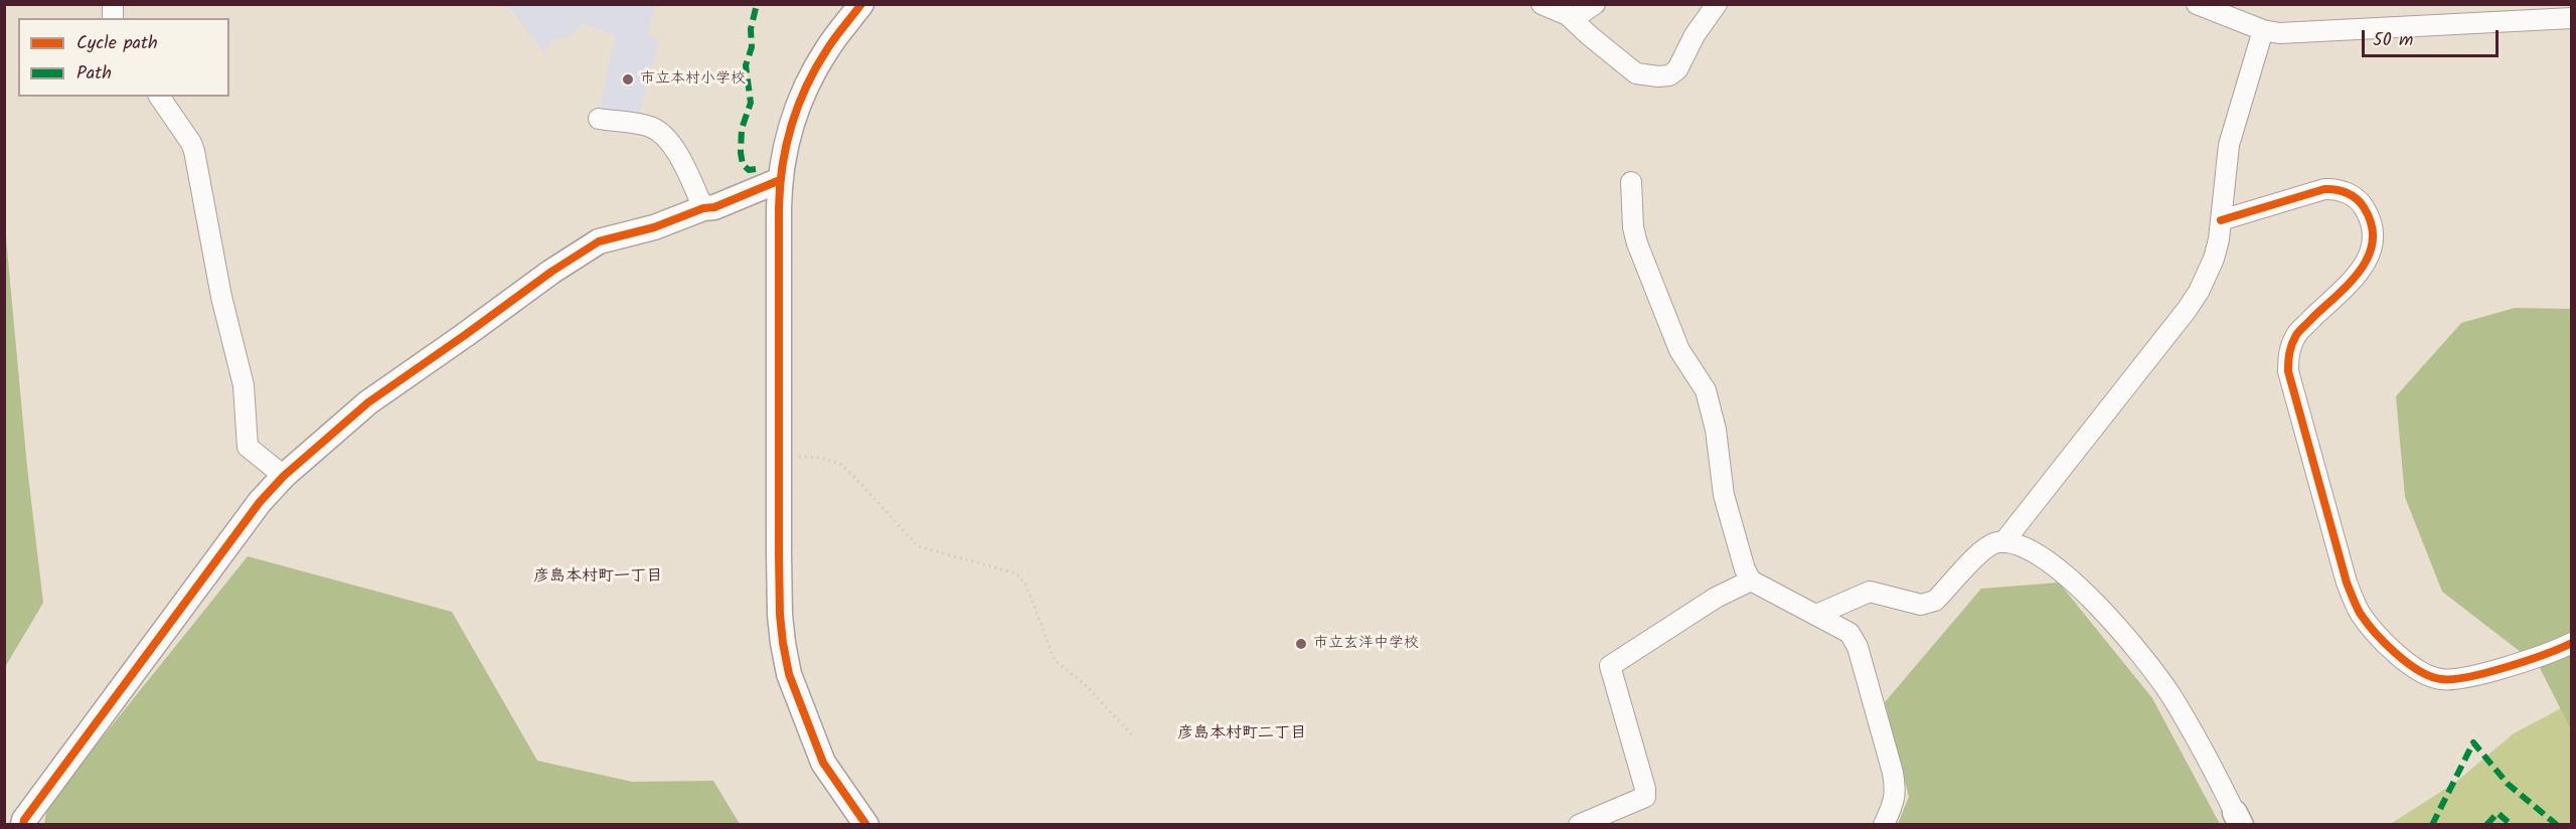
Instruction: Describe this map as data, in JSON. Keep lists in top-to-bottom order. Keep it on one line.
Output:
{"districts":["彦島本村町一丁目","彦島本村町二丁目"],"places":["市立本村小学校","市立玄洋中学校"],"legend":["Cycle path","Path"],"scale_bar":"50 m"}
